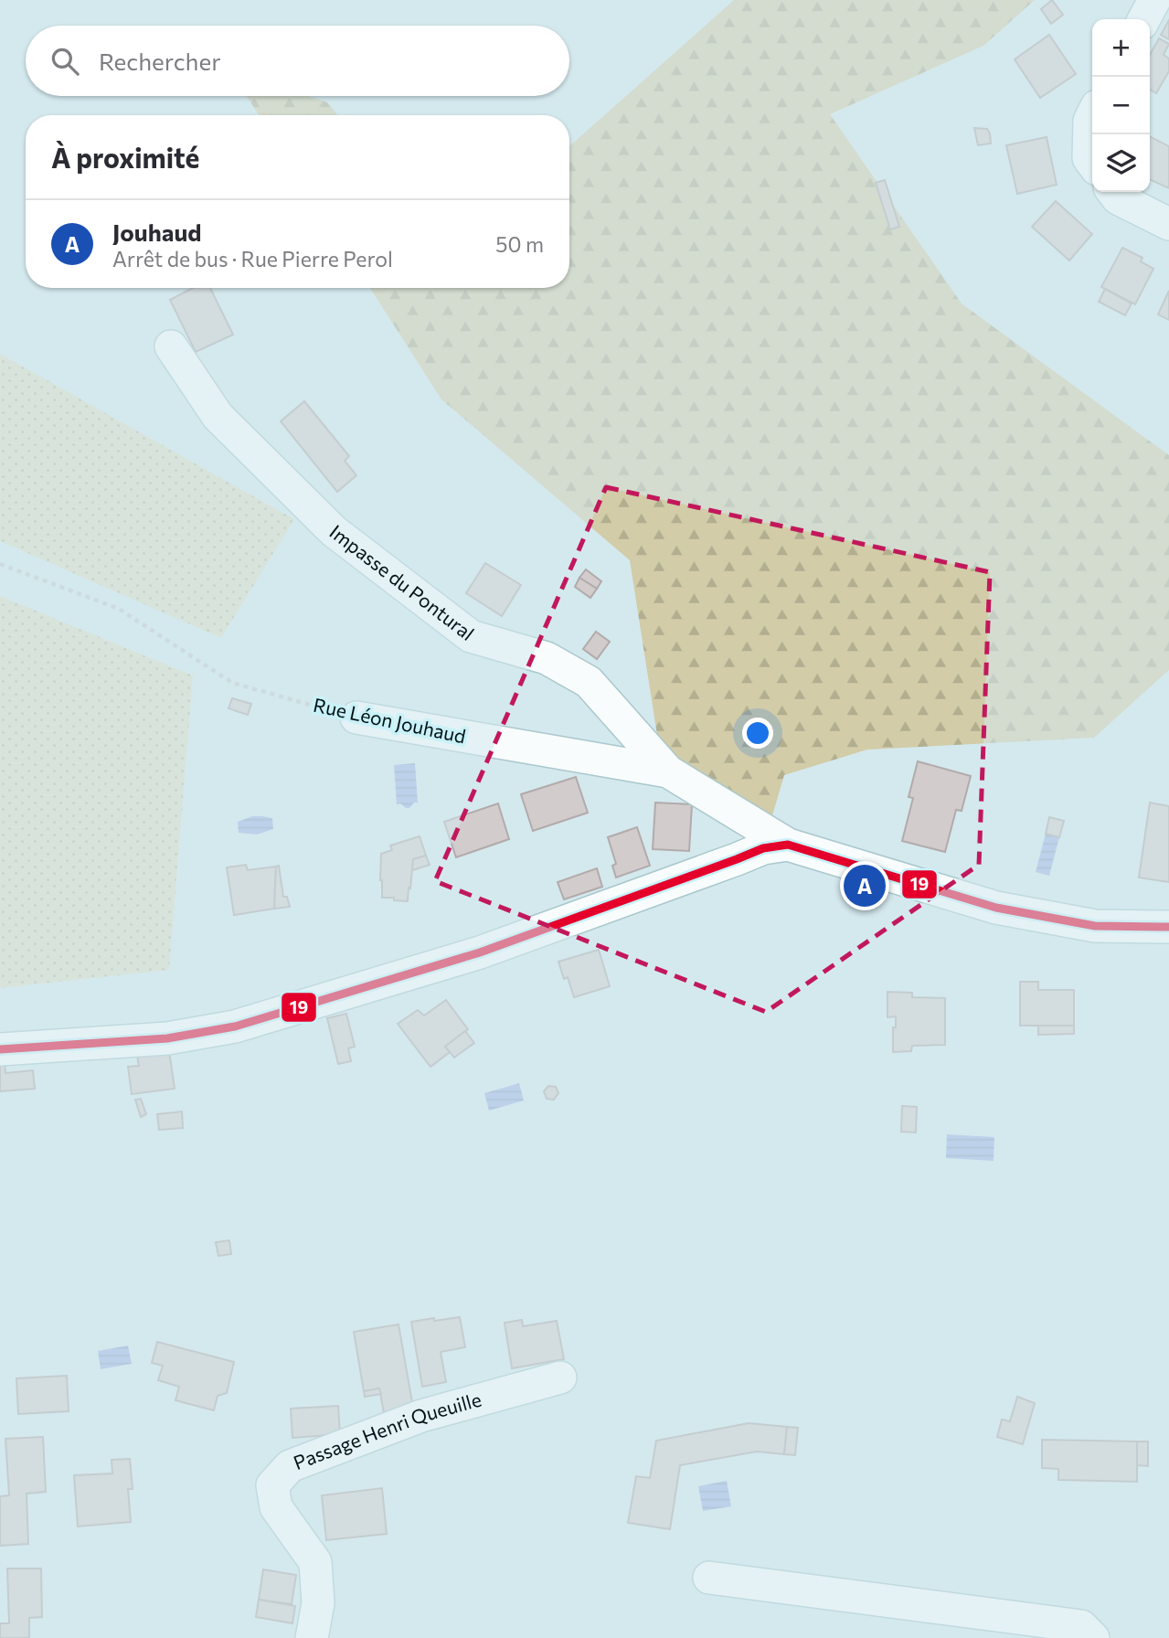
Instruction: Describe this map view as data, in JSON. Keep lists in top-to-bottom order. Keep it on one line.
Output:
{"streets":{"street":["Impasse du Pontural","Rue Léon Jouhaud","Passage Henri Queuille"]},"crossings":[["Impasse du Pontural","Rue Léon Jouhaud"]],"lines":["transit line 19"],"page":{"map_buttons":["+","−"],"search":"Rechercher","heading":"À proximité","list":[{"mark":"A","name":"Jouhaud","note":"Arrêt de bus · Rue Pierre Perol","value":"50 m"}],"pins":"A"}}
